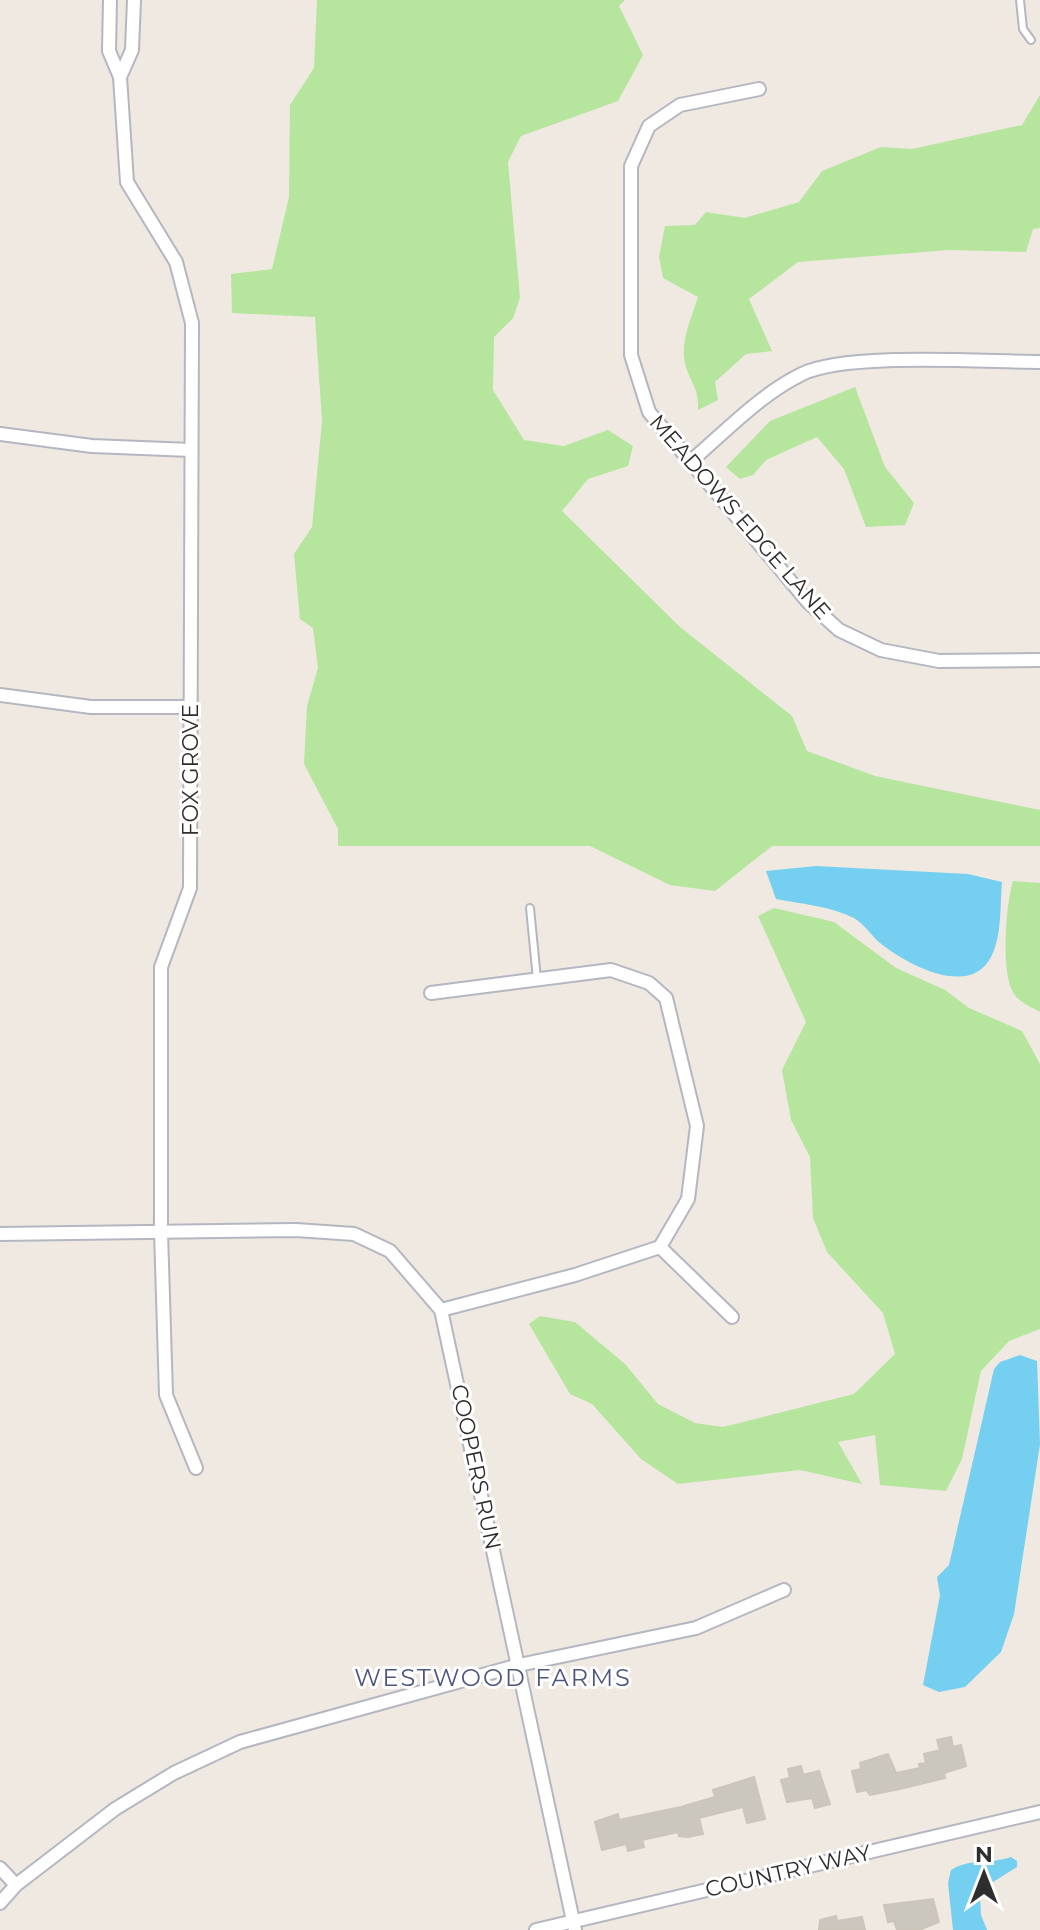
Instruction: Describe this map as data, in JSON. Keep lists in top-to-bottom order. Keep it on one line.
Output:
{"streets":{"street":["MEADOWS EDGE LANE","FOX GROVE","COOPERS RUN","COUNTRY WAY"]},"crossings":[["FOX GROVE","COOPERS RUN"],["COOPERS RUN","COUNTRY WAY"]],"districts":["WESTWOOD FARMS"],"north":"top"}
